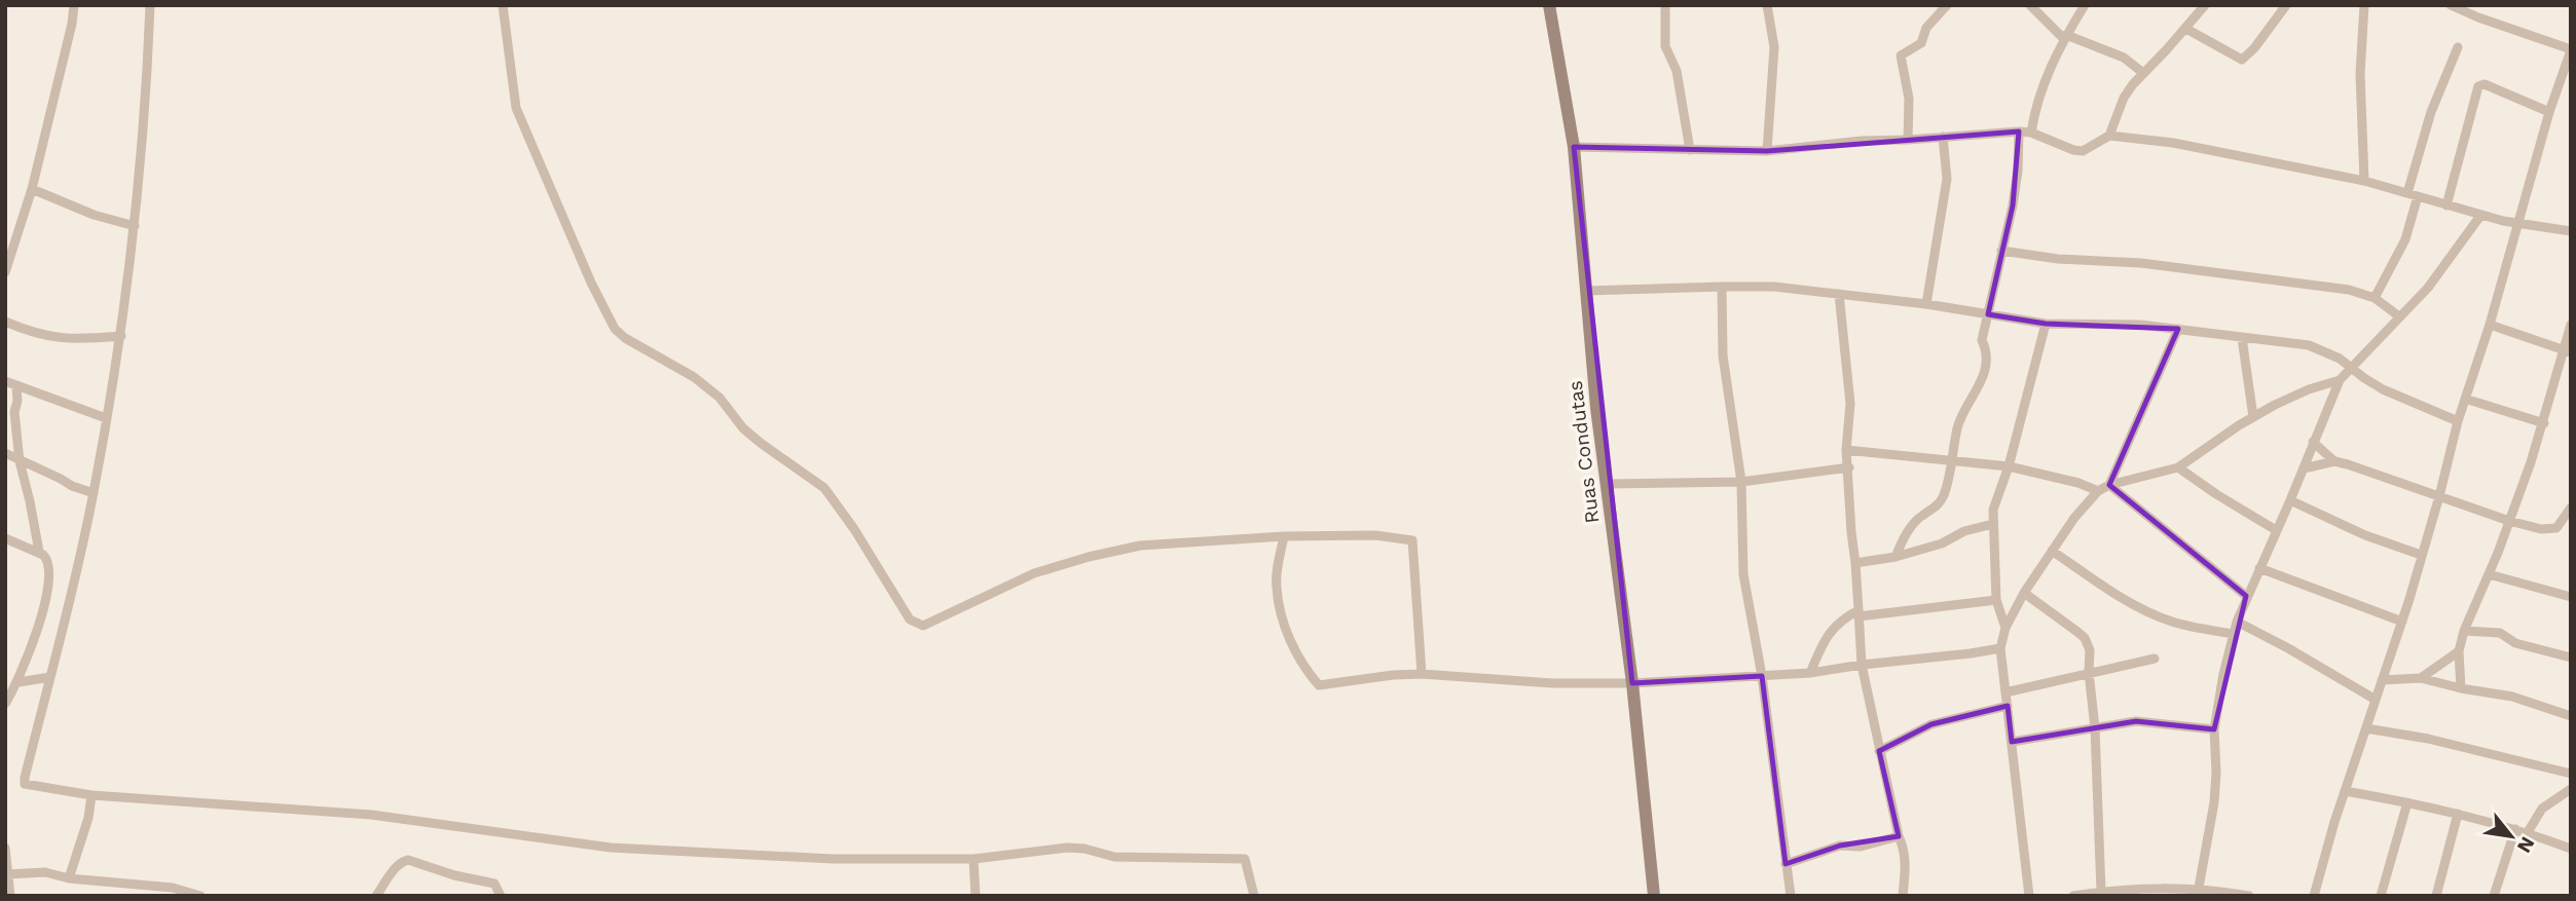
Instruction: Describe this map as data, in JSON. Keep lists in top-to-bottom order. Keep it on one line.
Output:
{"streets":{"street":["Ruas Condutas"]},"north":"bottom right"}
